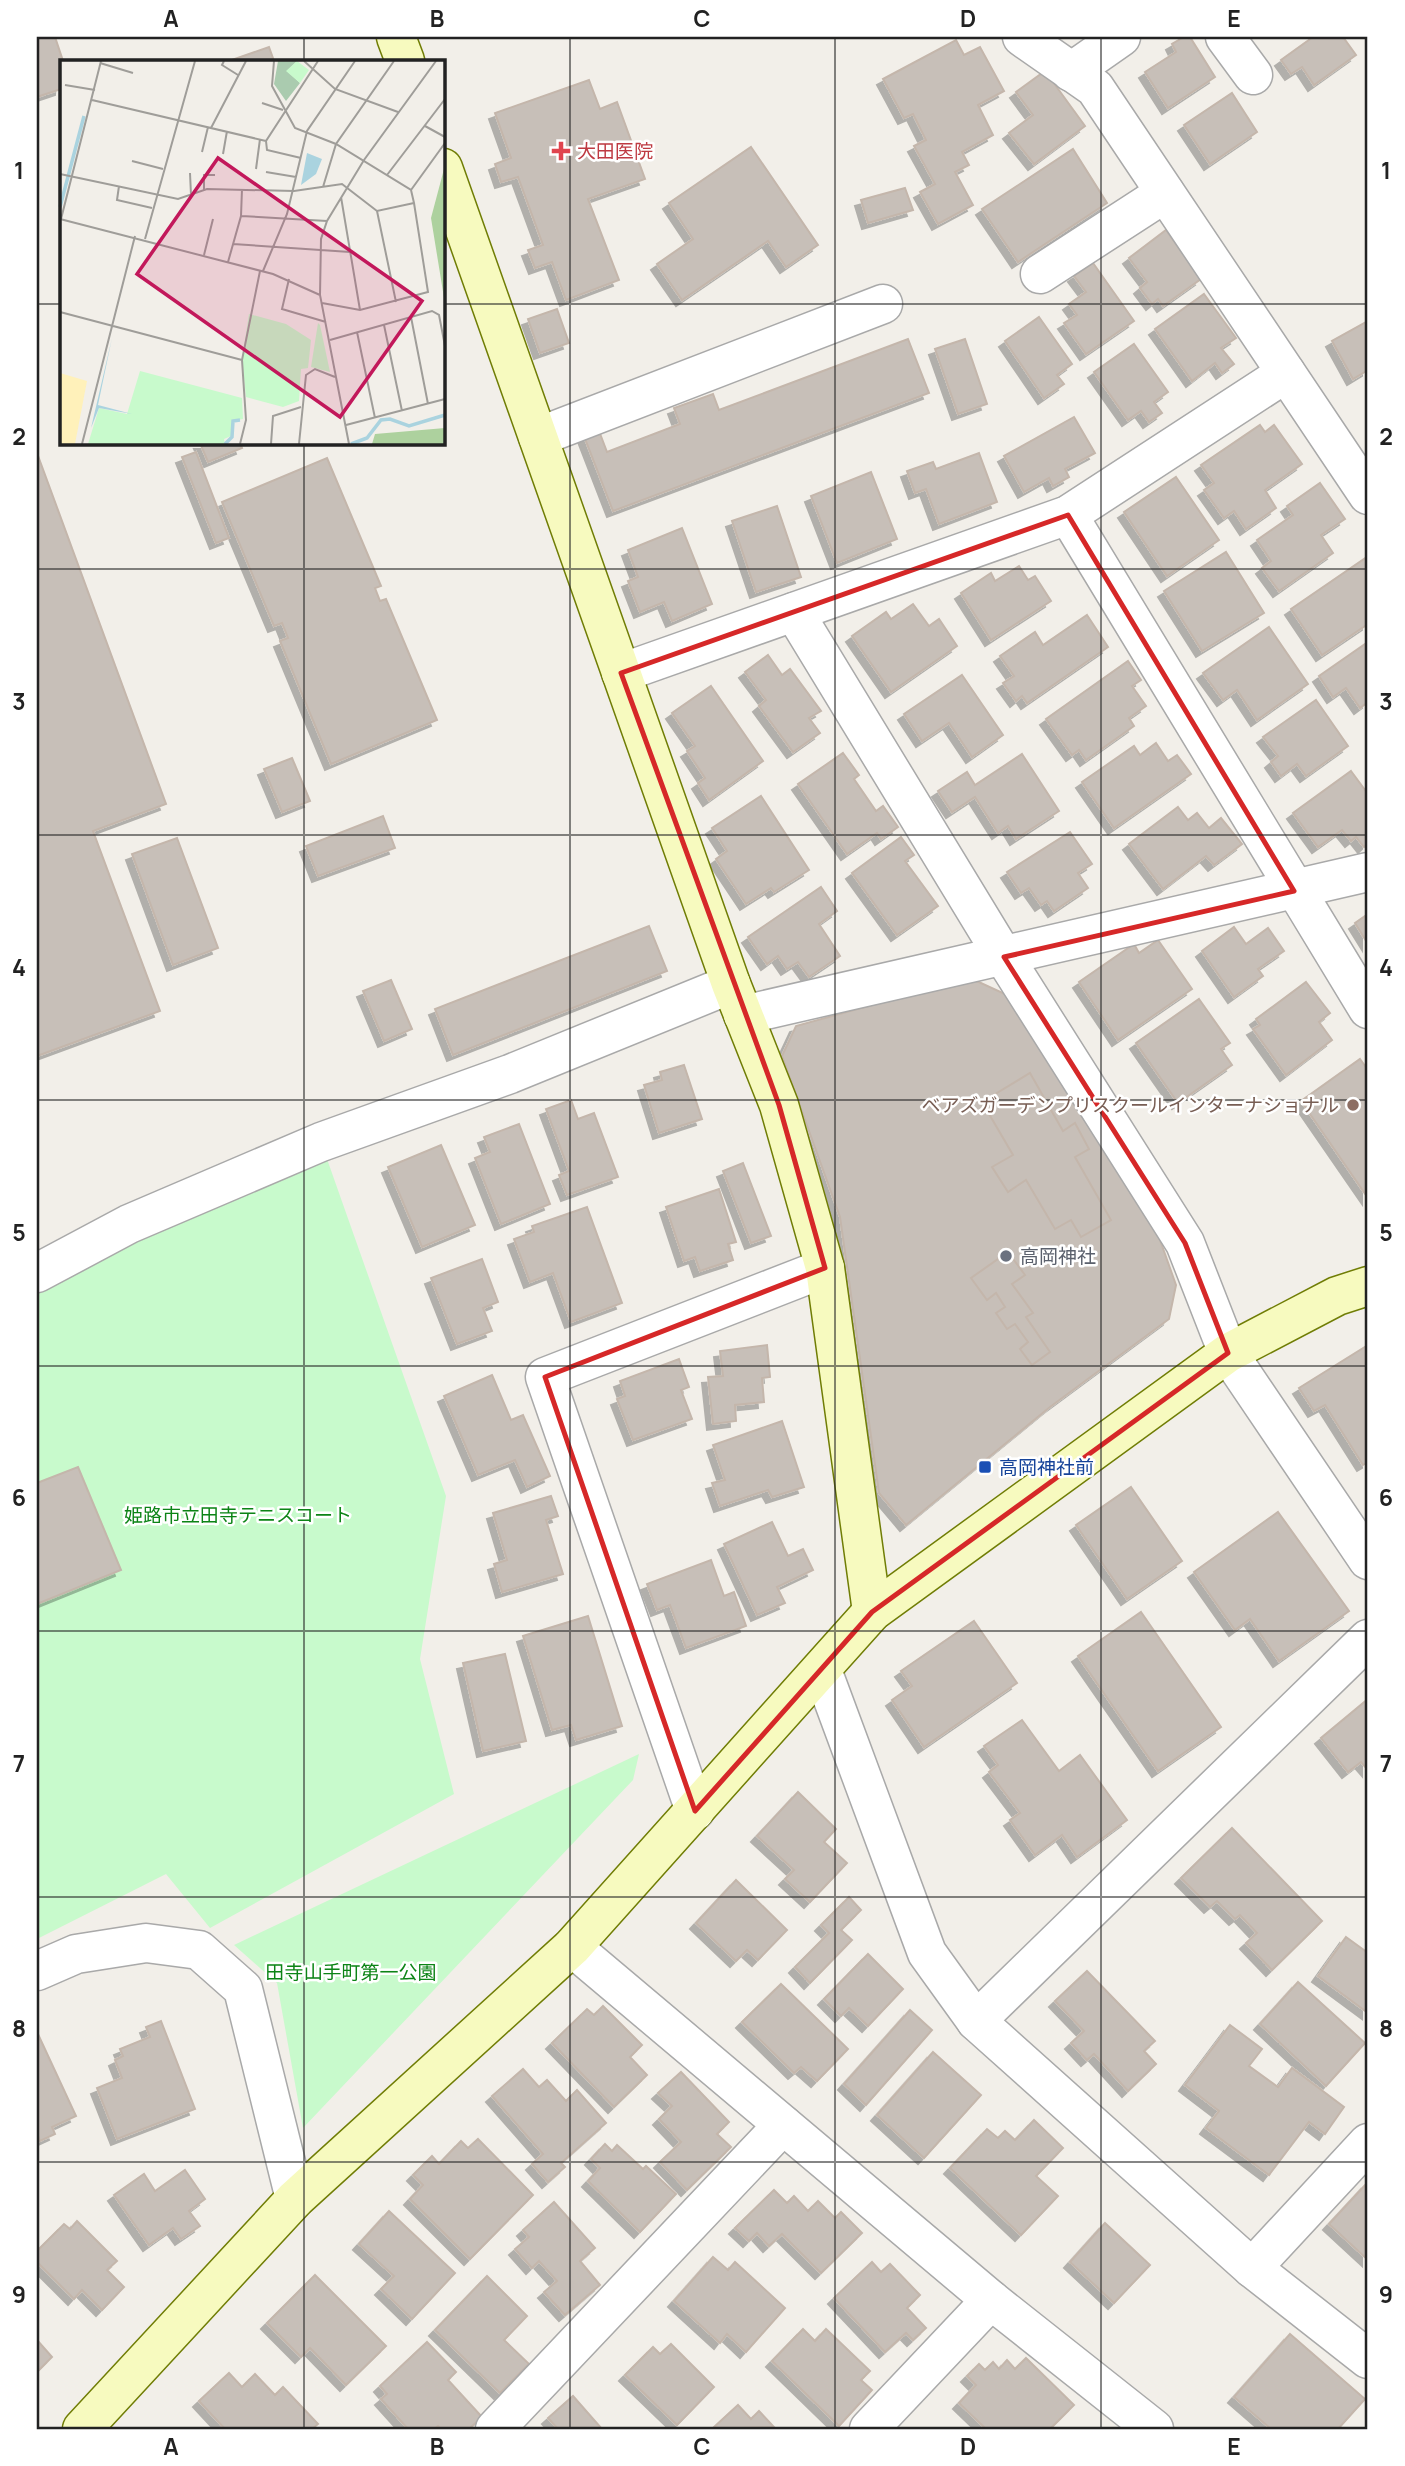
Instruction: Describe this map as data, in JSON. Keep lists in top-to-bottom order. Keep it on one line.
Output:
{"parks":["姫路市立田寺テニスコート","田寺山手町第一公園"],"places":{"health":["大田医院"],"other":["ベアズガーデンプリスクールインターナショナル","高岡神社"],"transit":["高岡神社前"]},"grid":{"columns":["A","B","C","D","E"],"rows":["1","2","3","4","5","6","7","8","9"]}}
